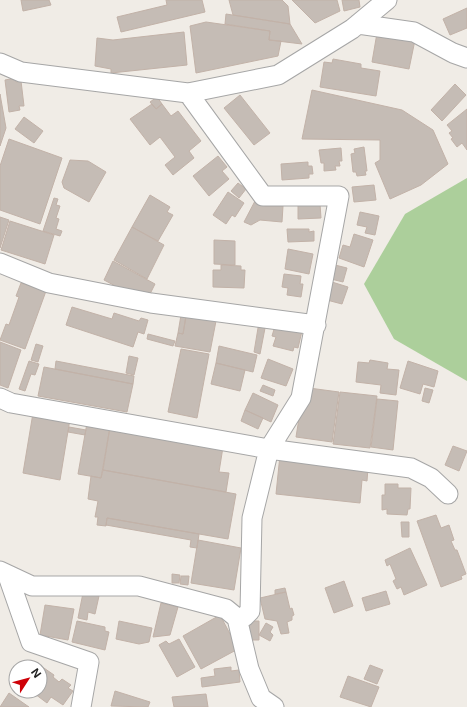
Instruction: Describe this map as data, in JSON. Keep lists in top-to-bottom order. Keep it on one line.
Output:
{"north":"top right"}
